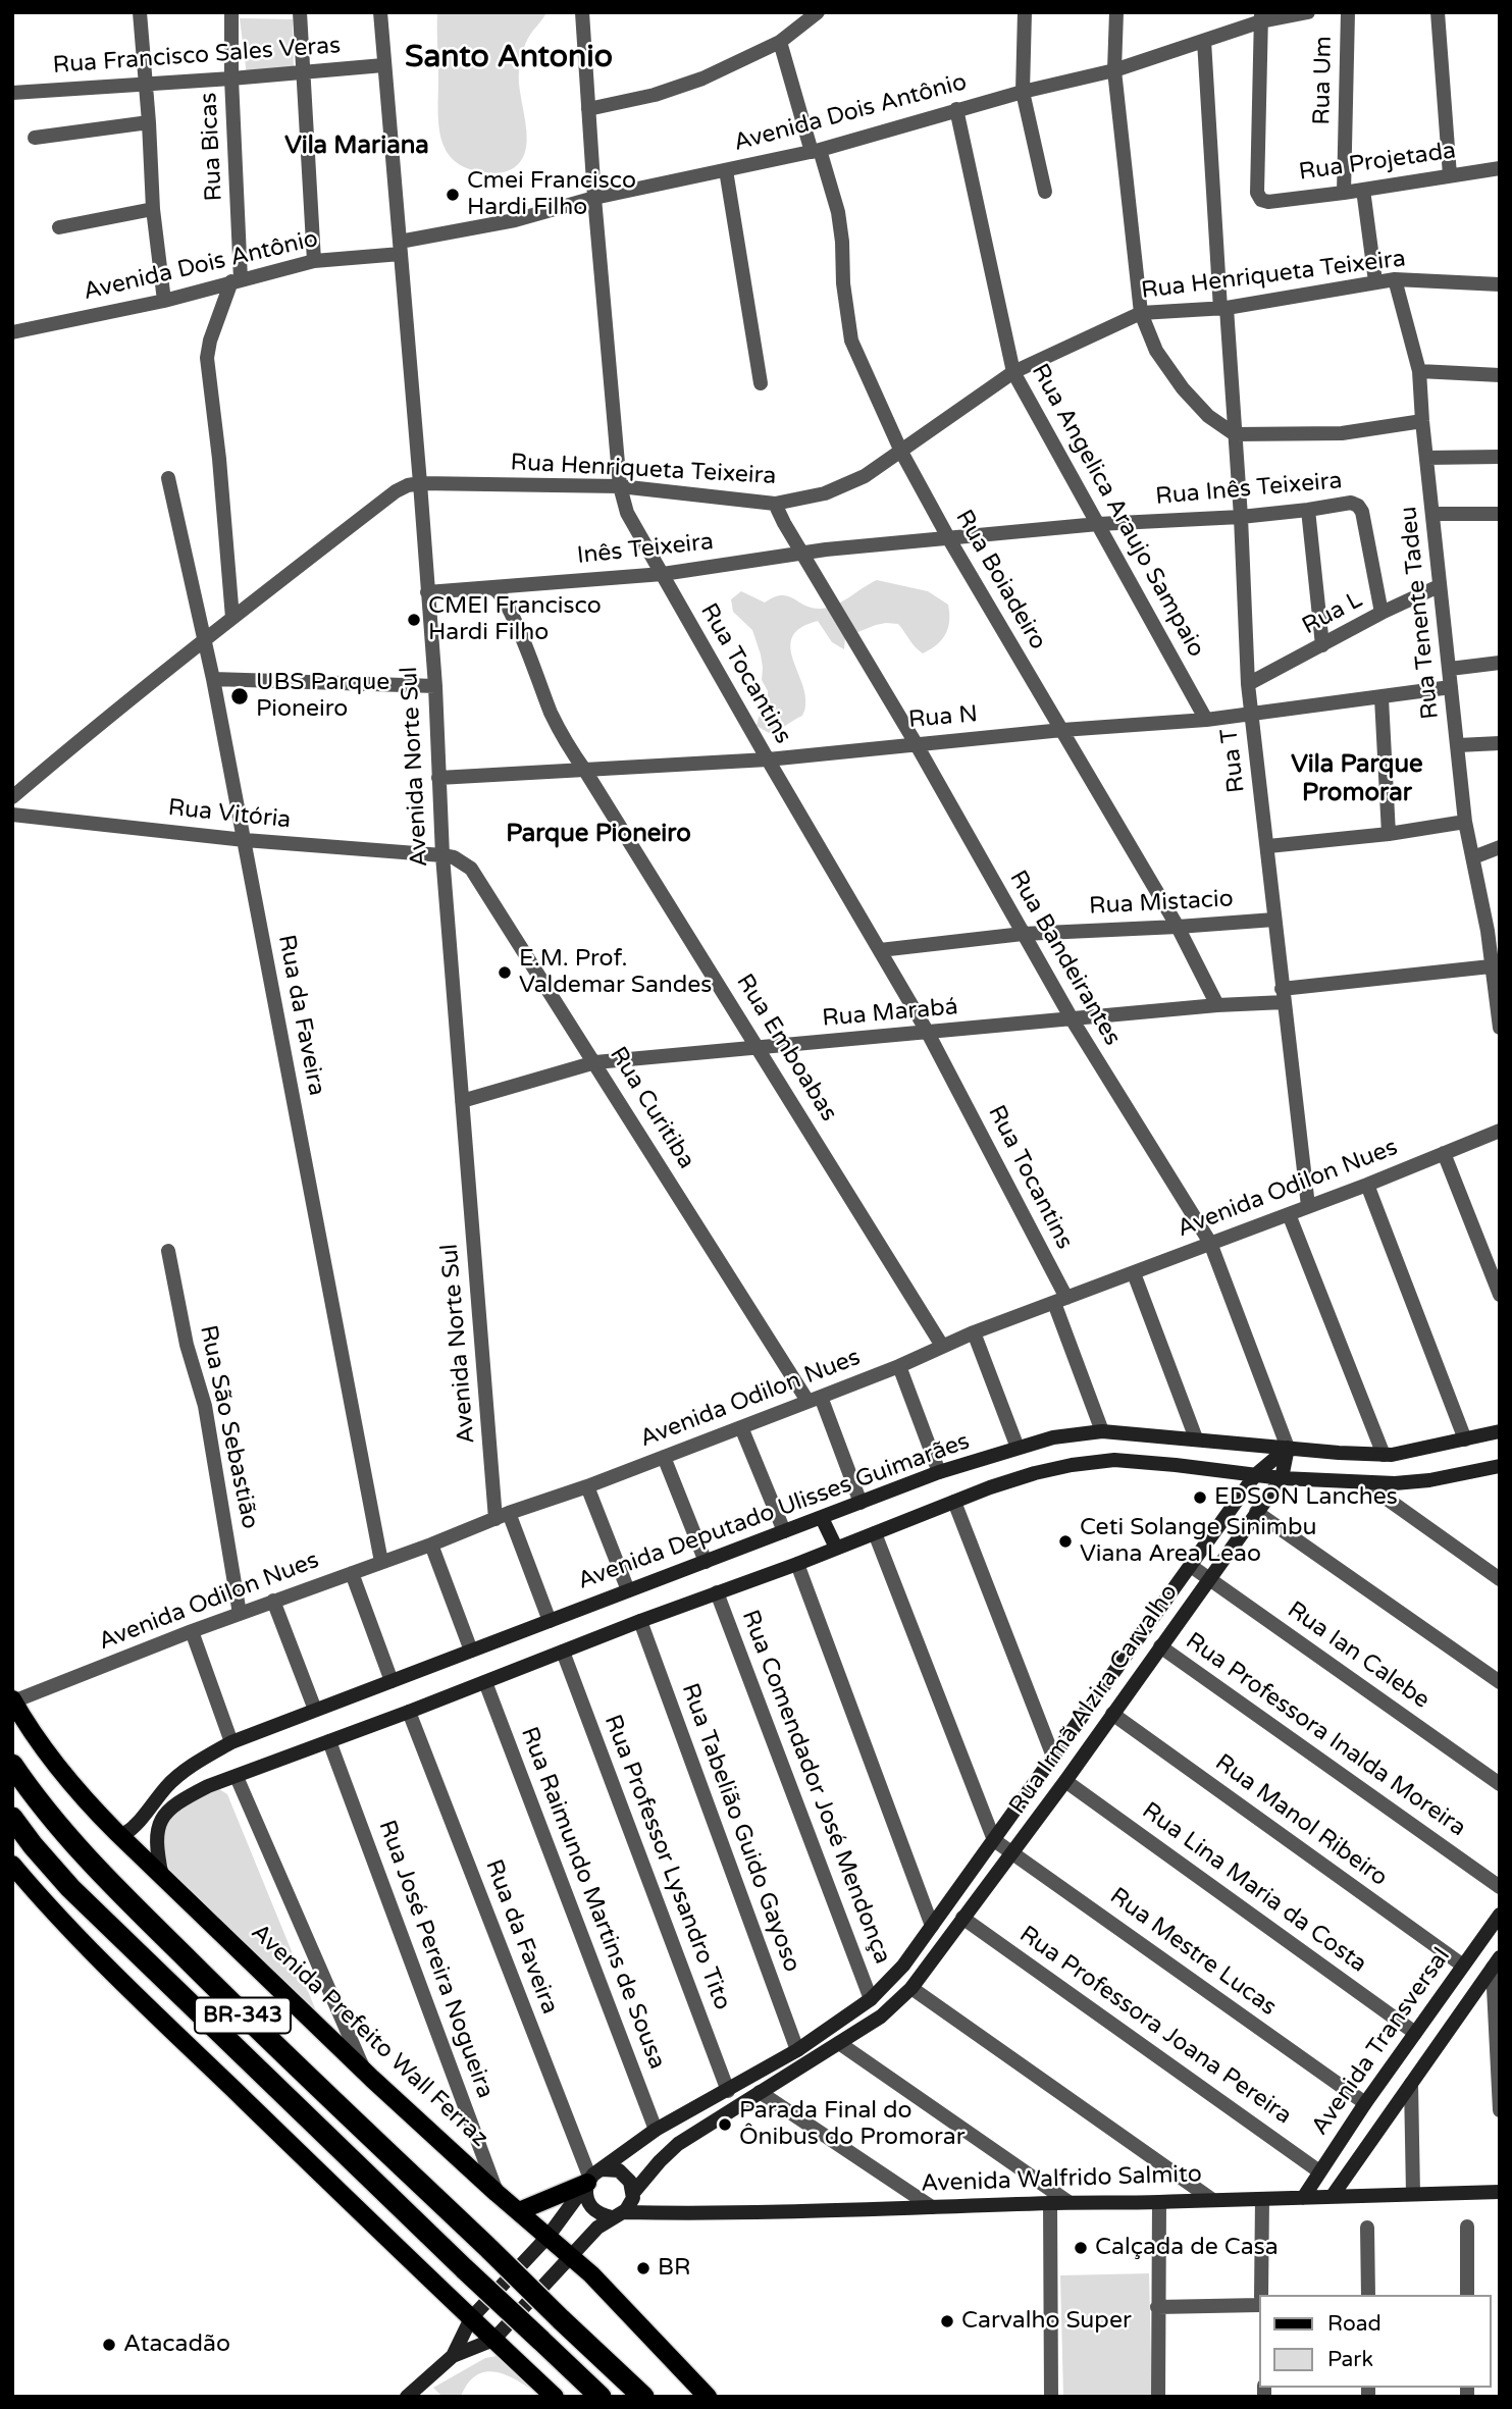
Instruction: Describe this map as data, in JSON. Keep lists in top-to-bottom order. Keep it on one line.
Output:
{"streets":{"highway":["BR-343"],"main road":["Avenida Prefeito Wall Ferraz"],"street":["Rua Francisco Sales Veras","Rua Um","Avenida Dois Antônio","Rua Bicas","Rua Projetada","Rua Henriqueta Teixeira","Rua Inês Teixeira","Rua Angelica Araujo Sampaio","Inês Teixeira","Rua Boiadeiro","Rua Tenente Tadeu","Rua L","Rua Tocantins","Rua N","Rua T","Avenida Norte Sul","Rua Vitória","Rua Mistacio","Rua Bandeirantes","Rua Marabá","Rua da Faveira","Rua Emboabas","Rua Curitiba","Avenida Odilon Nues","Rua São Sebastião","Avenida Deputado Ulisses Guimarães","Rua Ian Calebe","Rua Irmã Alzira Carvalho","Rua Professora Inalda Moreira","Rua Comendador José Mendonça","Rua Manol Ribeiro","Rua Tabelião Guido Gayoso","Rua Professor Lysandro Tito","Rua Lina Maria da Costa","Rua Raimundo Martins de Sousa","Rua Mestre Lucas","Rua José Pereira Nogueira","Rua Professora Joana Pereira","Avenida Transversal","Avenida Walfrido Salmito"]},"crossings":[["Rua Francisco Sales Veras","Rua Bicas"],["Rua Francisco Sales Veras","Avenida Norte Sul"],["Rua Um","Rua Projetada"],["Avenida Dois Antônio","Rua Bicas"],["Avenida Dois Antônio","Rua Projetada"],["Avenida Dois Antônio","Rua Angelica Araujo Sampaio"],["Avenida Dois Antônio","Rua Boiadeiro"],["Avenida Dois Antônio","Rua Tocantins"],["Avenida Dois Antônio","Rua T"],["Avenida Dois Antônio","Avenida Norte Sul"],["Rua Henriqueta Teixeira","Rua Angelica Araujo Sampaio"],["Rua Henriqueta Teixeira","Rua Boiadeiro"],["Rua Henriqueta Teixeira","Rua Tenente Tadeu"],["Rua Henriqueta Teixeira","Rua Tocantins"],["Rua Henriqueta Teixeira","Rua T"],["Rua Henriqueta Teixeira","Avenida Norte Sul"],["Rua Henriqueta Teixeira","Rua Bandeirantes"],["Rua Henriqueta Teixeira","Rua da Faveira"],["Rua Inês Teixeira","Rua Angelica Araujo Sampaio"],["Rua Inês Teixeira","Inês Teixeira"],["Rua Inês Teixeira","Rua Boiadeiro"],["Rua Inês Teixeira","Rua L"],["Rua Inês Teixeira","Rua T"],["Rua Inês Teixeira","Rua Bandeirantes"],["Rua Angelica Araujo Sampaio","Rua N"],["Inês Teixeira","Rua Tocantins"],["Inês Teixeira","Rua Bandeirantes"],["Inês Teixeira","Rua Emboabas"],["Rua Boiadeiro","Rua N"],["Rua Boiadeiro","Rua Mistacio"],["Rua Boiadeiro","Rua Marabá"],["Rua Tenente Tadeu","Rua L"],["Rua Tenente Tadeu","Rua N"],["Rua Tenente Tadeu","Rua Marabá"],["Rua L","Rua T"],["Rua Tocantins","Rua N"],["Rua Tocantins","Rua Mistacio"],["Rua Tocantins","Rua Marabá"],["Rua Tocantins","Avenida Odilon Nues"],["Rua Tocantins","Avenida Deputado Ulisses Guimarães"],["Rua N","Rua T"],["Rua N","Avenida Norte Sul"],["Rua N","Rua Bandeirantes"],["Rua N","Rua Emboabas"],["Rua T","Rua Mistacio"],["Rua T","Rua Marabá"],["Rua T","Avenida Odilon Nues"],["Avenida Norte Sul","Rua Vitória"],["Avenida Norte Sul","Rua Marabá"],["Avenida Norte Sul","Rua Curitiba"],["Avenida Norte Sul","Avenida Odilon Nues"],["Avenida Norte Sul","Avenida Deputado Ulisses Guimarães"],["Rua Vitória","Rua da Faveira"],["Rua Vitória","Rua Curitiba"],["Rua Mistacio","Rua Bandeirantes"],["Rua Bandeirantes","Rua Marabá"],["Rua Bandeirantes","Avenida Odilon Nues"],["Rua Bandeirantes","Avenida Deputado Ulisses Guimarães"],["Rua Bandeirantes","Rua Irmã Alzira Carvalho"],["Rua Marabá","Rua Emboabas"],["Rua Marabá","Rua Curitiba"],["Rua da Faveira","Avenida Odilon Nues"],["Rua da Faveira","Rua Irmã Alzira Carvalho"],["Rua da Faveira","Avenida Walfrido Salmito"],["Rua Emboabas","Avenida Odilon Nues"],["Rua Curitiba","Avenida Odilon Nues"],["Rua Curitiba","Avenida Deputado Ulisses Guimarães"],["Avenida Odilon Nues","Rua São Sebastião"],["Avenida Odilon Nues","Avenida Prefeito Wall Ferraz"],["Avenida Deputado Ulisses Guimarães","Rua Irmã Alzira Carvalho"],["Avenida Deputado Ulisses Guimarães","Avenida Prefeito Wall Ferraz"],["Rua Ian Calebe","Rua Irmã Alzira Carvalho"],["Rua Irmã Alzira Carvalho","Rua Professora Inalda Moreira"],["Rua Irmã Alzira Carvalho","Rua Comendador José Mendonça"],["Rua Irmã Alzira Carvalho","Rua Manol Ribeiro"],["Rua Irmã Alzira Carvalho","Rua Tabelião Guido Gayoso"],["Rua Irmã Alzira Carvalho","Rua Professor Lysandro Tito"],["Rua Irmã Alzira Carvalho","Rua Lina Maria da Costa"],["Rua Irmã Alzira Carvalho","Rua Raimundo Martins de Sousa"],["Rua Irmã Alzira Carvalho","Rua Mestre Lucas"],["Rua Irmã Alzira Carvalho","Rua Professora Joana Pereira"],["Rua Irmã Alzira Carvalho","Avenida Prefeito Wall Ferraz"],["Rua Irmã Alzira Carvalho","Avenida Walfrido Salmito"],["Rua Manol Ribeiro","Avenida Transversal"],["Rua Lina Maria da Costa","Avenida Transversal"],["Rua Mestre Lucas","Avenida Transversal"],["Rua José Pereira Nogueira","Avenida Prefeito Wall Ferraz"],["Rua Professora Joana Pereira","Avenida Transversal"],["Avenida Transversal","Avenida Walfrido Salmito"]],"districts":["Santo Antonio","Vila Mariana","Vila Parque Promorar","Parque Pioneiro"],"places":["Cmei Francisco Hardi Filho","CMEI Francisco Hardi Filho","UBS Parque Pioneiro","E.M. Prof. Valdemar Sandes","EDSON Lanches","Ceti Solange Sinimbu Viana Area Leao","Parada Final do Ônibus do Promorar","Calçada de Casa","BR","Carvalho Super","Atacadão"],"legend":["Road","Park"]}
